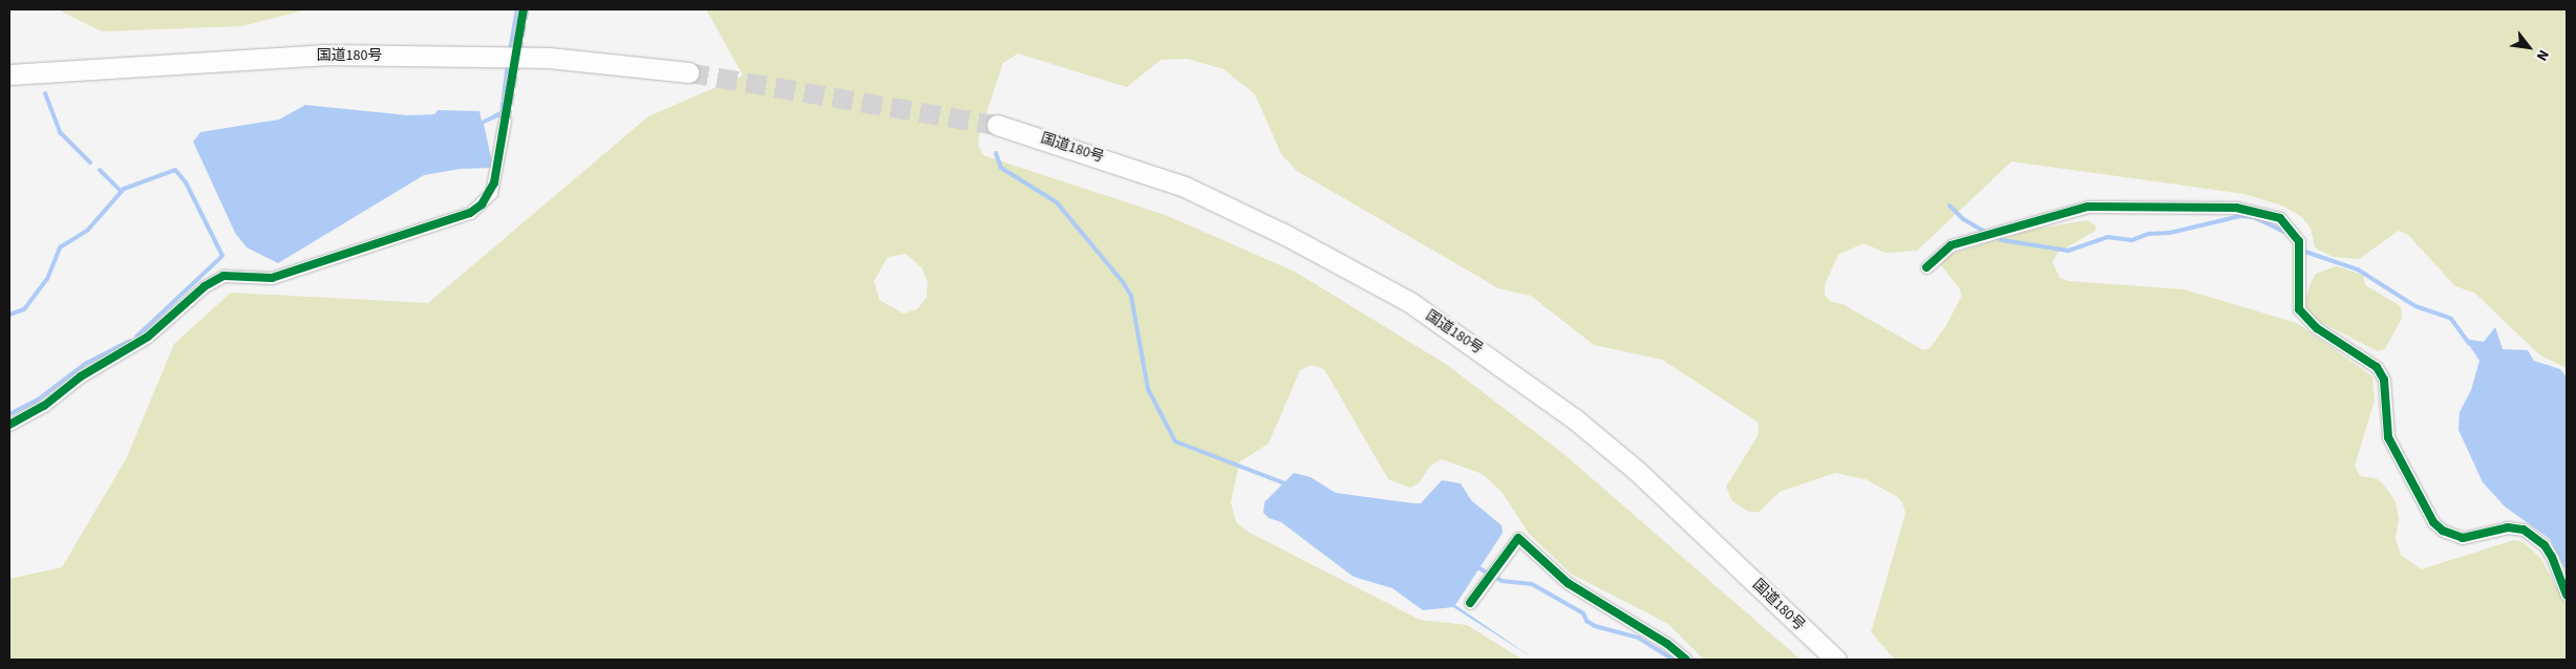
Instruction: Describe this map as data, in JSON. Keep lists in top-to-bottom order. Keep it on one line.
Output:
{"streets":{"highway":["国道180号"]},"north":"bottom right"}
